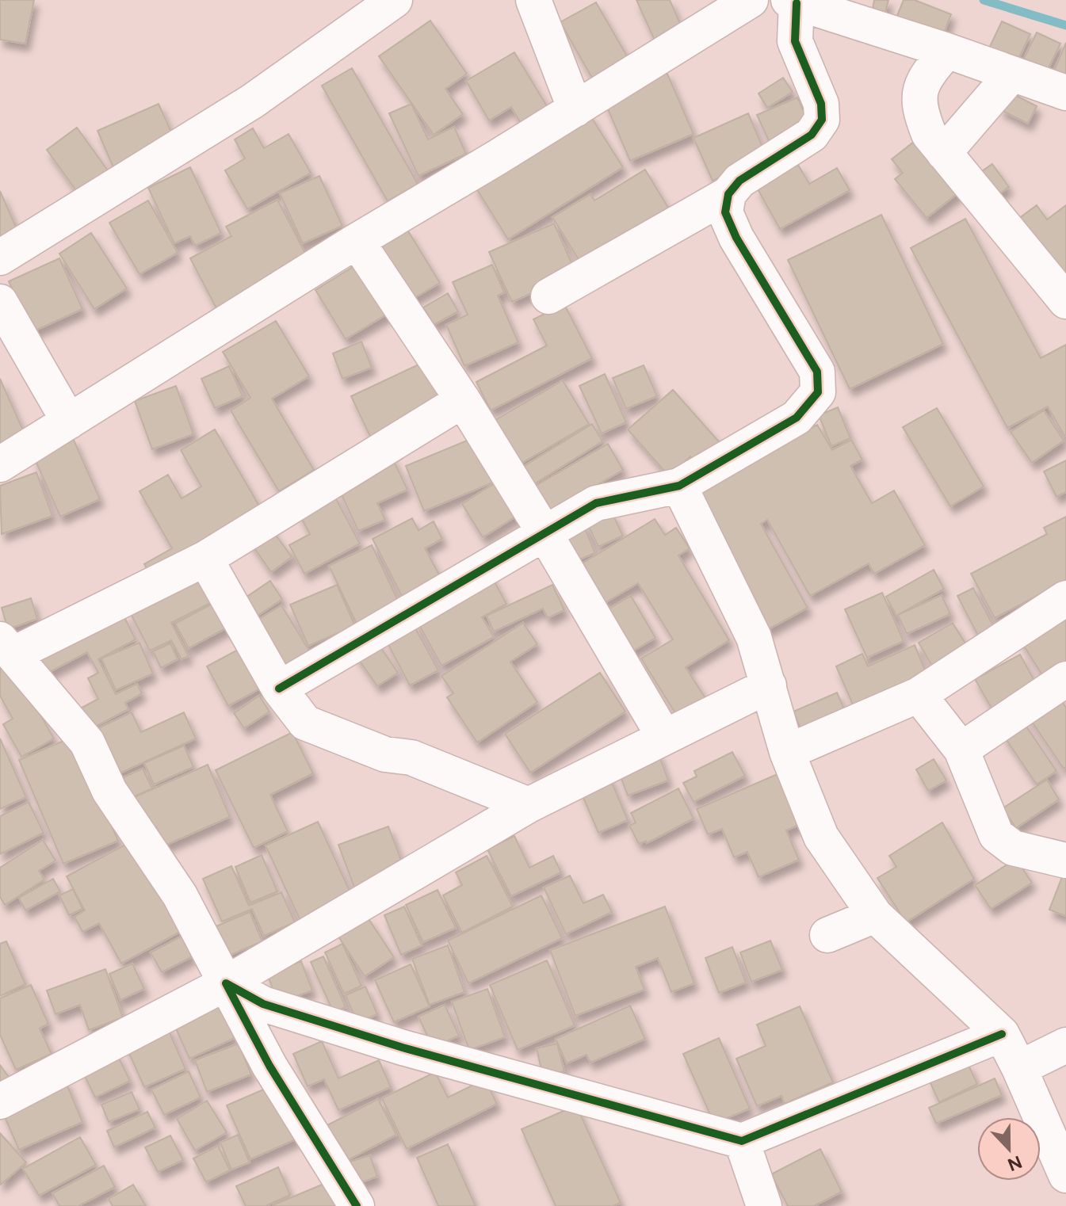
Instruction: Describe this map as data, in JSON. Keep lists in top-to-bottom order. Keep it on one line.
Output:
{"north":"bottom"}
